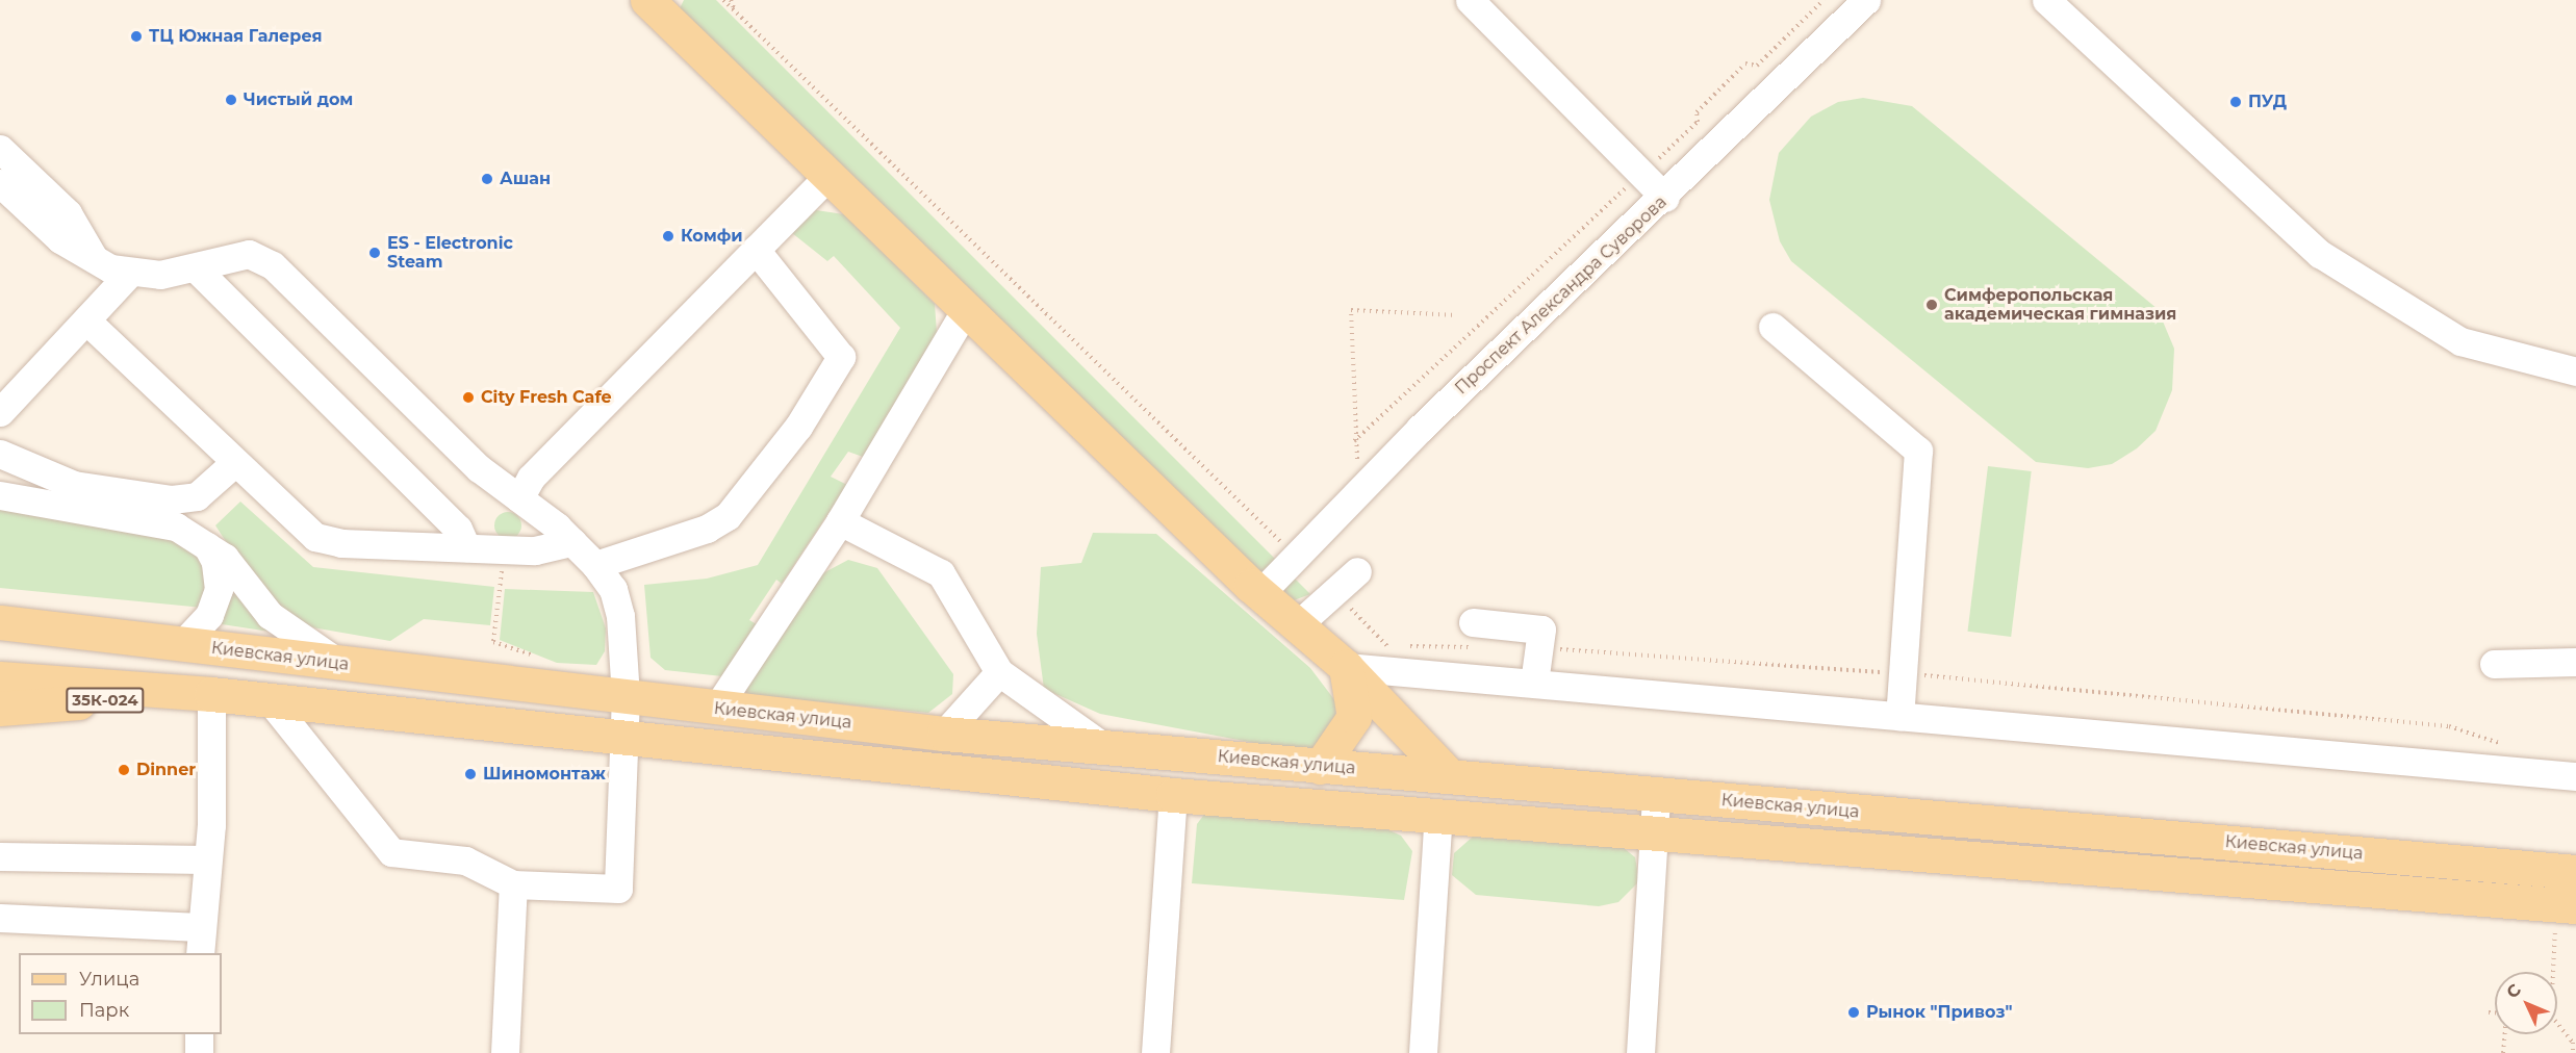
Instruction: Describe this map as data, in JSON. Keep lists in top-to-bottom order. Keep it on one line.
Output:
{"streets":{"main road":["Киевская улица","35К-024"],"street":["Проспект Александра Суворова"]},"crossings":[["Киевская улица","35К-024"]],"places":["ТЦ Южная Галерея","Чистый дом","ПУД","Ашан","Комфи","ES - Electronic Steam","Симферопольская академическая гимназия","City Fresh Cafe","Dinner","Шиномонтаж","Рынок \"Привоз\""],"legend":["Улица","Парк"],"north":"top left"}
